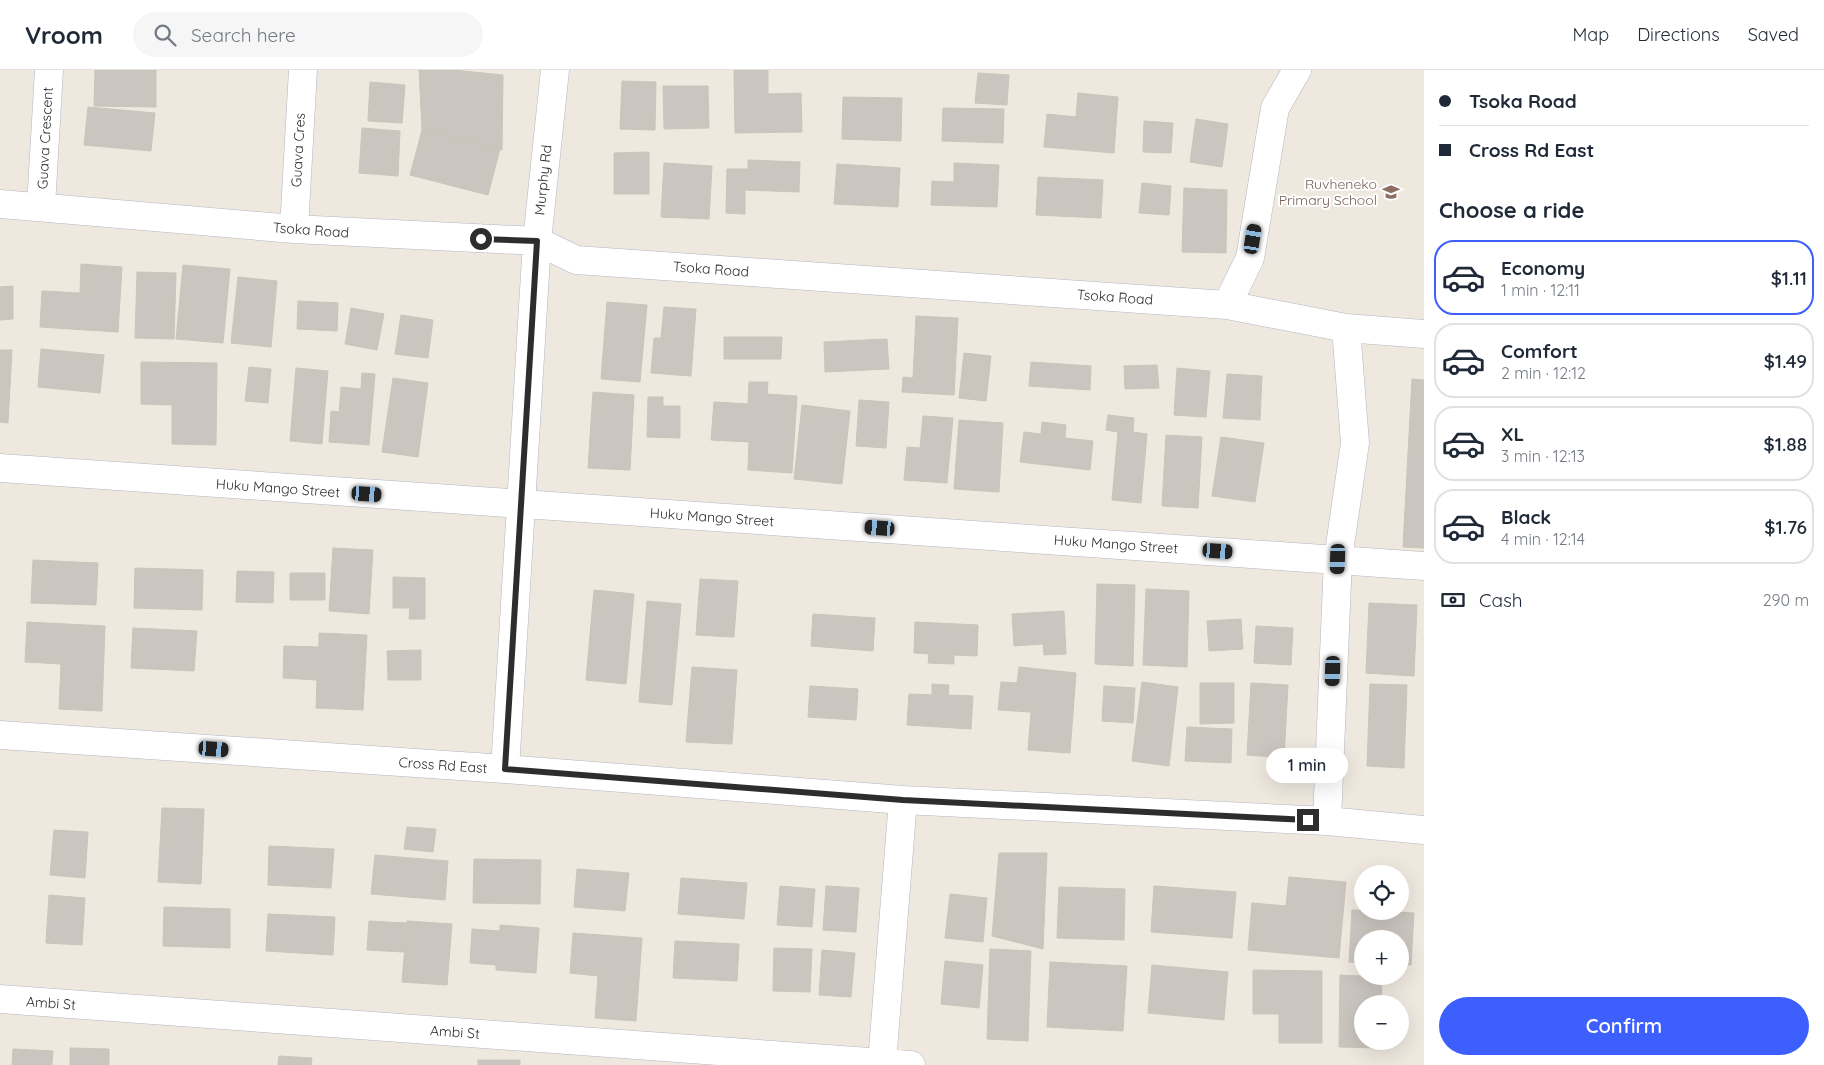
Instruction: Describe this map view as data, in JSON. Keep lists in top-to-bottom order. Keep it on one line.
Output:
{"streets":{"street":["Guava Crescent","Guava Cres","Murphy Rd","Tsoka Road","Huku Mango Street","Cross Rd East","Ambi St"]},"crossings":[["Guava Crescent","Tsoka Road"],["Guava Cres","Tsoka Road"],["Murphy Rd","Tsoka Road"],["Murphy Rd","Huku Mango Street"],["Murphy Rd","Cross Rd East"]],"places":{"school or university":["Ruvheneko Primary School"]},"page":{"header":"Vroom","search":"Search here","nav":["Map","Directions","Saved"],"banner":["Tsoka Road","Cross Rd East"],"heading":"Choose a ride","list":[{"name":"Economy","note":"1 min · 12:11","value":"$1.11"},{"name":"Comfort","note":"2 min · 12:12","value":"$1.49"},{"name":"XL","note":"3 min · 12:13","value":"$1.88"},{"name":"Black","note":"4 min · 12:14","value":"$1.76"}],"pay":["Cash","290 m"],"bubble":"1 min","map_buttons":["+","−"],"buttons":"Confirm"}}
